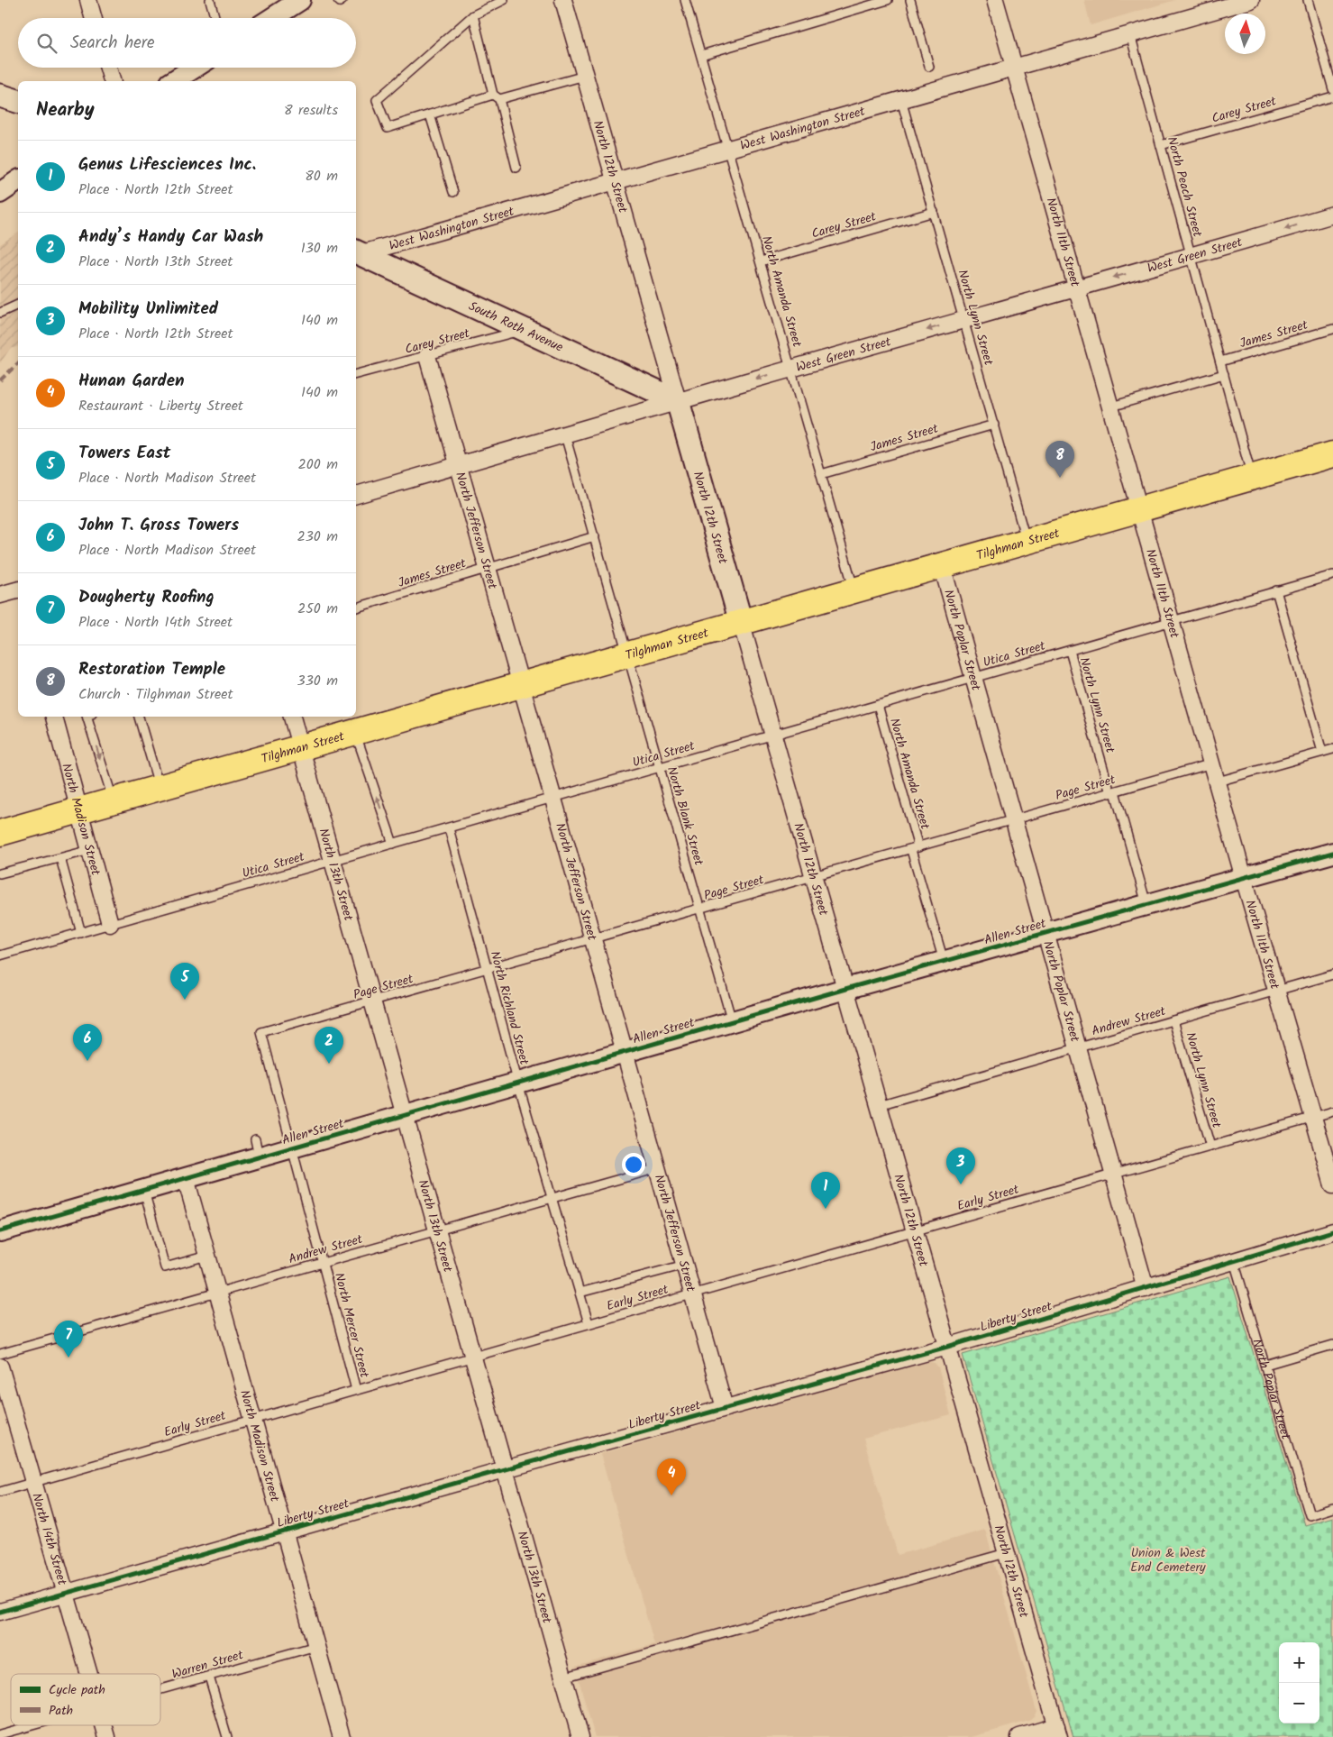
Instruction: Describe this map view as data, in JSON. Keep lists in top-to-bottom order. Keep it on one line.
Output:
{"streets":{"main road":["North 12th Street","South Roth Avenue","Tilghman Street"],"street":["West Washington Street","North 11th Street","West Green Street","North Jefferson Street","North Poplar Street","North Madison Street","North 13th Street","Allen Street","Liberty Street","North 14th Street"],"lane":["Carey Street","North Peach Street","North Amanda Street","North Lynn Street","James Street","Utica Street","Page Street","North Blank Street","North Richland Street","Andrew Street","Early Street","North Mercer Street","Warren Street"]},"crossings":[["Carey Street","North Peach Street"],["Carey Street","North Amanda Street"],["Carey Street","North Lynn Street"],["Carey Street","South Roth Avenue"],["Carey Street","North Jefferson Street"],["West Washington Street","North 12th Street"],["West Washington Street","North Peach Street"],["West Washington Street","North 11th Street"],["West Washington Street","North Amanda Street"],["West Washington Street","North Lynn Street"],["West Washington Street","South Roth Avenue"],["North 12th Street","West Green Street"],["North 12th Street","South Roth Avenue"],["North 12th Street","Tilghman Street"],["North 12th Street","Utica Street"],["North 12th Street","Page Street"],["North 12th Street","Allen Street"],["North 12th Street","Andrew Street"],["North 12th Street","Early Street"],["North 12th Street","Liberty Street"],["North Peach Street","West Green Street"],["North Peach Street","James Street"],["North Peach Street","Tilghman Street"],["North 11th Street","West Green Street"],["North 11th Street","Tilghman Street"],["North 11th Street","Utica Street"],["North 11th Street","Page Street"],["North 11th Street","Allen Street"],["North 11th Street","Andrew Street"],["North 11th Street","Early Street"],["West Green Street","North Amanda Street"],["West Green Street","North Lynn Street"],["West Green Street","South Roth Avenue"],["West Green Street","North Jefferson Street"],["West Green Street","North Blank Street"],["North Amanda Street","James Street"],["North Amanda Street","Tilghman Street"],["North Amanda Street","Utica Street"],["North Amanda Street","Page Street"],["North Amanda Street","Allen Street"],["North Lynn Street","James Street"],["North Lynn Street","Tilghman Street"],["North Lynn Street","Utica Street"],["North Lynn Street","Page Street"],["North Lynn Street","Allen Street"],["North Lynn Street","Andrew Street"],["North Lynn Street","Early Street"],["James Street","North Jefferson Street"],["James Street","North Blank Street"],["North Jefferson Street","Tilghman Street"],["North Jefferson Street","Utica Street"],["North Jefferson Street","Page Street"],["North Jefferson Street","Allen Street"],["North Jefferson Street","Andrew Street"],["North Jefferson Street","Early Street"],["North Jefferson Street","Liberty Street"],["Tilghman Street","North Poplar Street"],["Tilghman Street","North Blank Street"],["Tilghman Street","North Madison Street"],["Tilghman Street","North 13th Street"],["North Poplar Street","Utica Street"],["North Poplar Street","Page Street"],["North Poplar Street","Allen Street"],["North Poplar Street","Andrew Street"],["North Poplar Street","Early Street"],["North Poplar Street","Liberty Street"],["Utica Street","North Blank Street"],["Utica Street","North Madison Street"],["Utica Street","North 13th Street"],["Utica Street","North Richland Street"],["Page Street","North Blank Street"],["Page Street","North 13th Street"],["Page Street","North Richland Street"],["Page Street","North Mercer Street"],["North Blank Street","Allen Street"],["North Madison Street","Allen Street"],["North Madison Street","Andrew Street"],["North Madison Street","Early Street"],["North Madison Street","Liberty Street"],["North Madison Street","Warren Street"],["North 13th Street","Allen Street"],["North 13th Street","Andrew Street"],["North 13th Street","Early Street"],["North 13th Street","Liberty Street"],["Allen Street","North Richland Street"],["Allen Street","North Mercer Street"],["North Richland Street","Andrew Street"],["North Richland Street","Early Street"],["Andrew Street","North Mercer Street"],["Early Street","North Mercer Street"],["Early Street","North 14th Street"],["Liberty Street","North 14th Street"]],"one_way":["West Green Street"],"parks":["Union & West End Cemetery"],"legend":["Cycle path","Path"],"north":"top","page":{"search":"Search here","heading":["Nearby","8 results"],"list":[{"mark":"1","name":"Genus Lifesciences Inc.","note":"Place · North 12th Street","value":"80 m"},{"mark":"2","name":"Andy’s Handy Car Wash","note":"Place · North 13th Street","value":"130 m"},{"mark":"3","name":"Mobility Unlimited","note":"Place · North 12th Street","value":"140 m"},{"mark":"4","name":"Hunan Garden","note":"Restaurant · Liberty Street","value":"140 m"},{"mark":"5","name":"Towers East","note":"Place · North Madison Street","value":"200 m"},{"mark":"6","name":"John T. Gross Towers","note":"Place · North Madison Street","value":"230 m"},{"mark":"7","name":"Dougherty Roofing","note":"Place · North 14th Street","value":"250 m"},{"mark":"8","name":"Restoration Temple","note":"Church · Tilghman Street","value":"330 m"}],"pins":["8","5","6","2","3","1","7","4"],"map_buttons":["+","−"]}}
